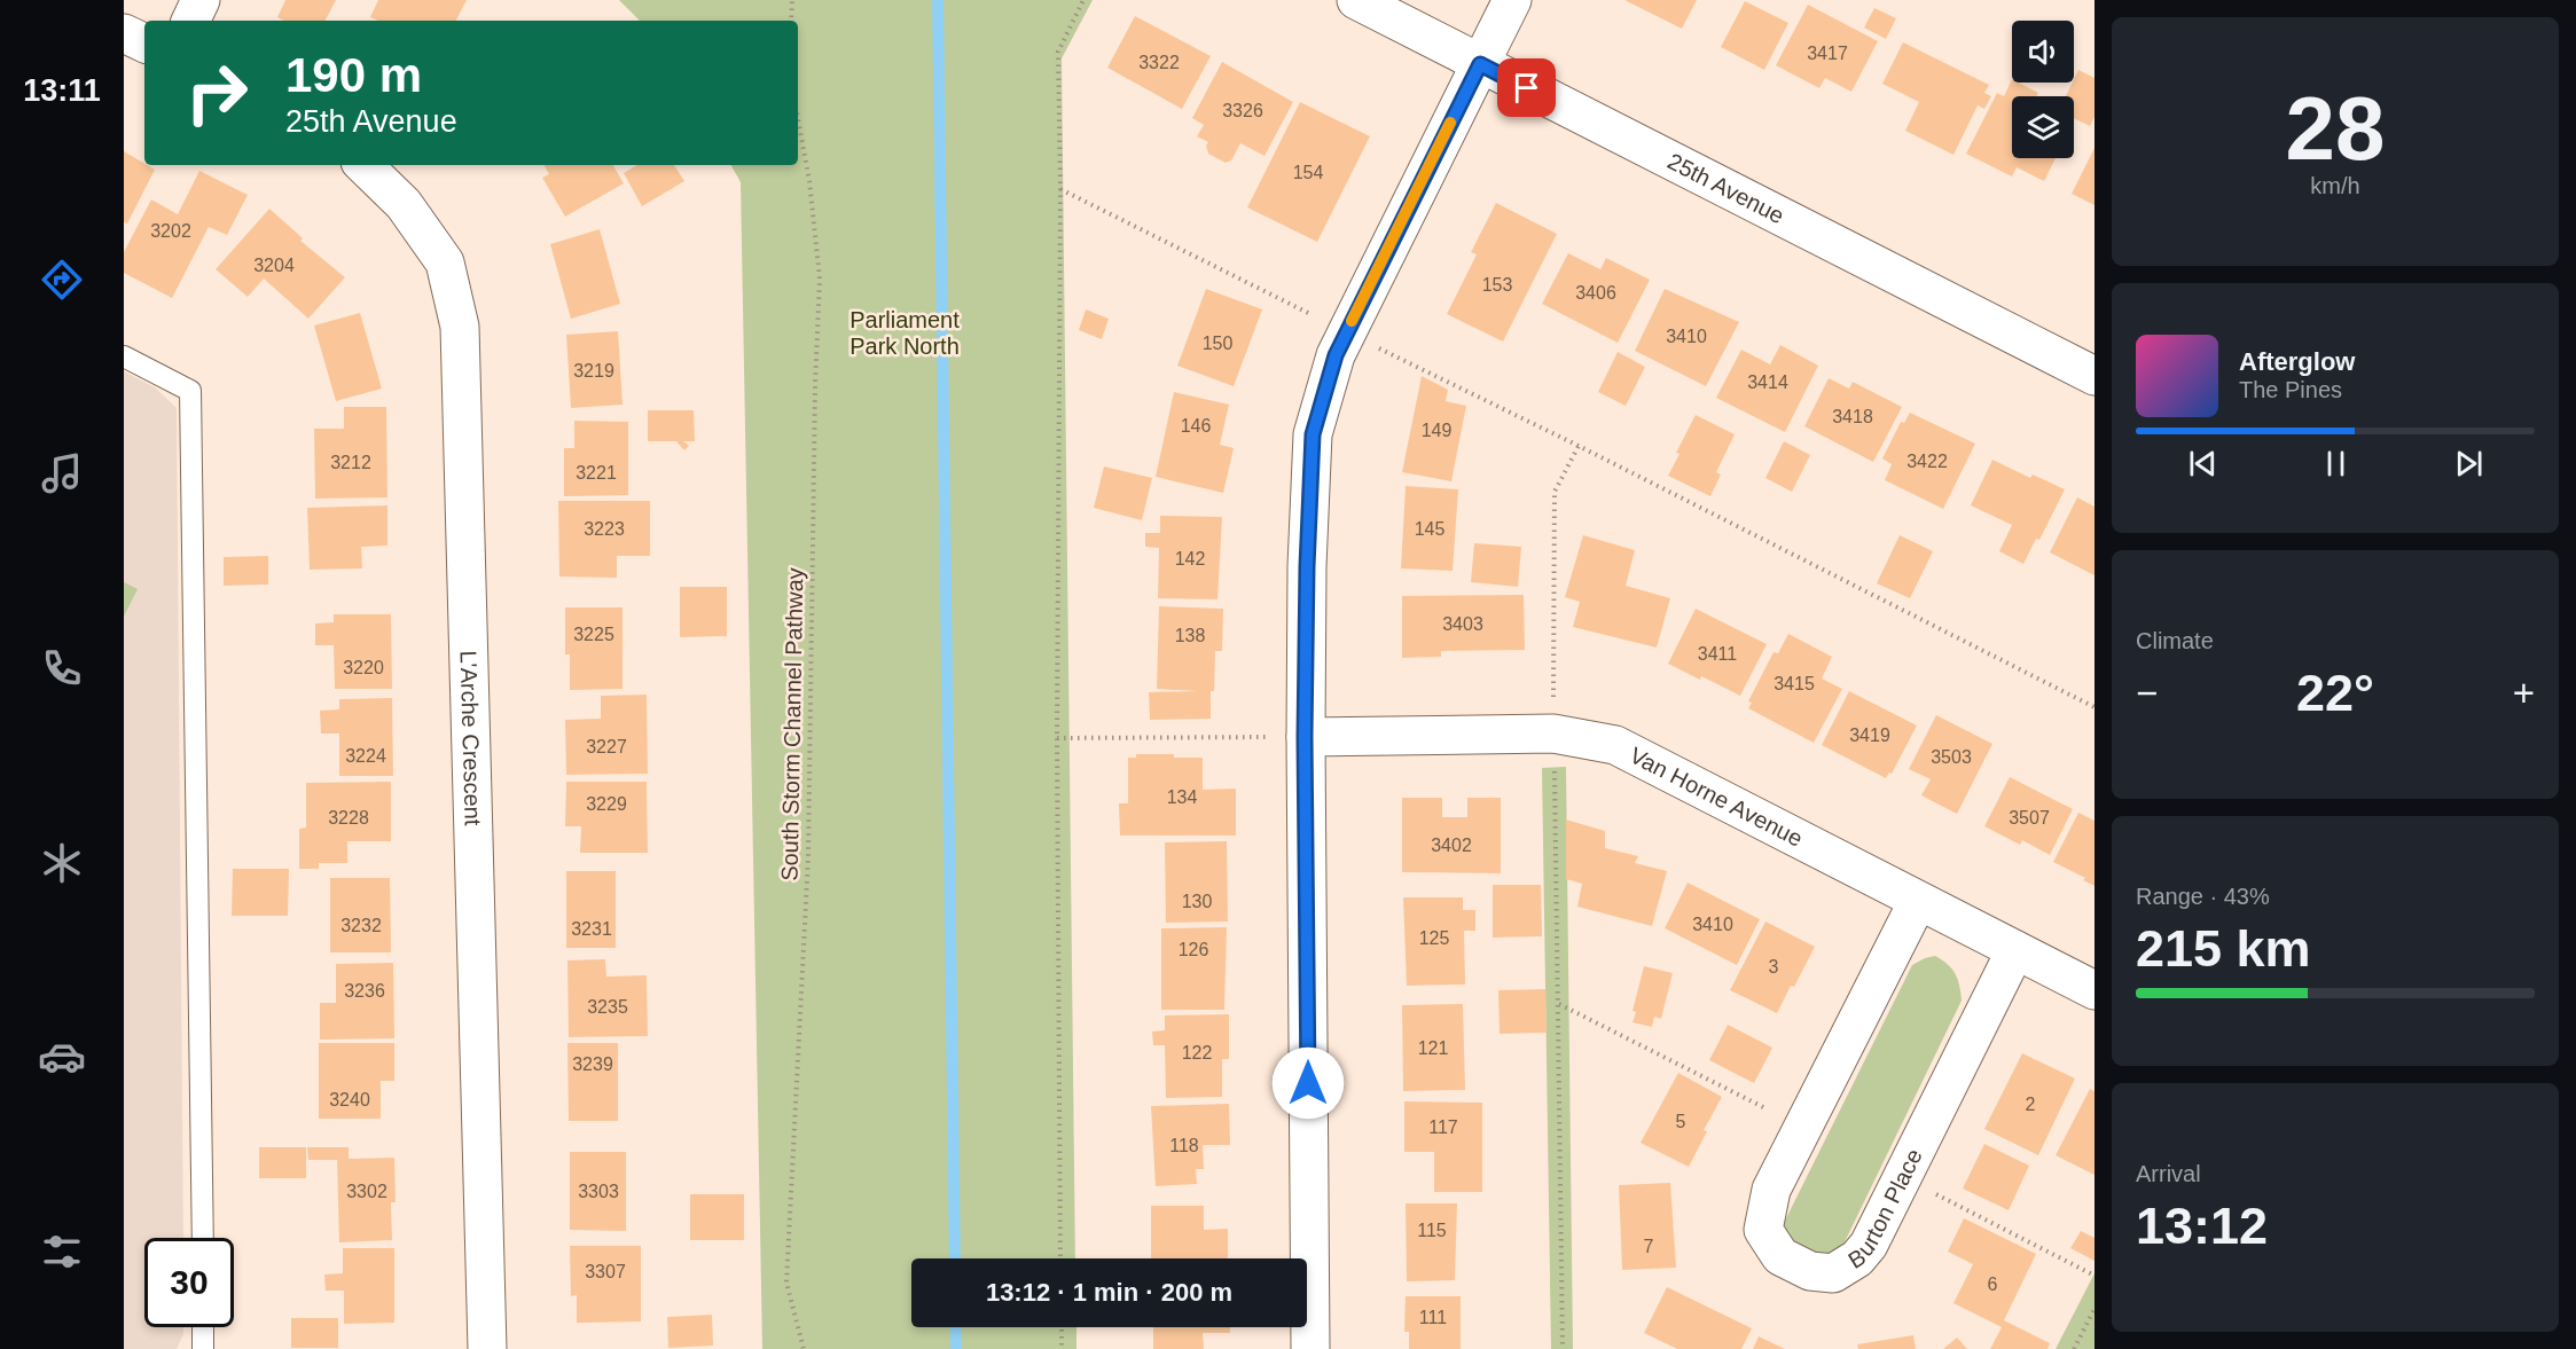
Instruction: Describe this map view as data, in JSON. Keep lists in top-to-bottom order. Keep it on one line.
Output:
{"streets":{"street":["25th Avenue","L'Arche Crescent","Van Horne Avenue","Burton Place"],"path":["South Storm Channel Pathway"]},"crossings":[["Van Horne Avenue","Burton Place"]],"parks":["Parliament Park North"],"house_numbers":["3417","3322","3326","154","3202","3204","153","3406","3410","150","3219","3414","3418","146","149","3422","3212","3221","3223","145","142","3403","3225","138","3411","3220","3415","3419","3227","3224","3503","134","3229","3228","3507","3402","130","3410","3232","3231","125","126","3","3236","3235","121","122","3239","3240","2","5","117","118","3302","3303","115","7","3307","6","111"],"page":{"tabs":"13:11","tile":[["28","km/h"],"Climate",["Range · 43%","215 km"],["Arrival","13:12"]],"turn":["190 m","25th Avenue"],"song":["Afterglow","The Pines"],"heat":["−","22°","+"],"limit":"30","trip":"13:12 · 1 min · 200 m"}}
